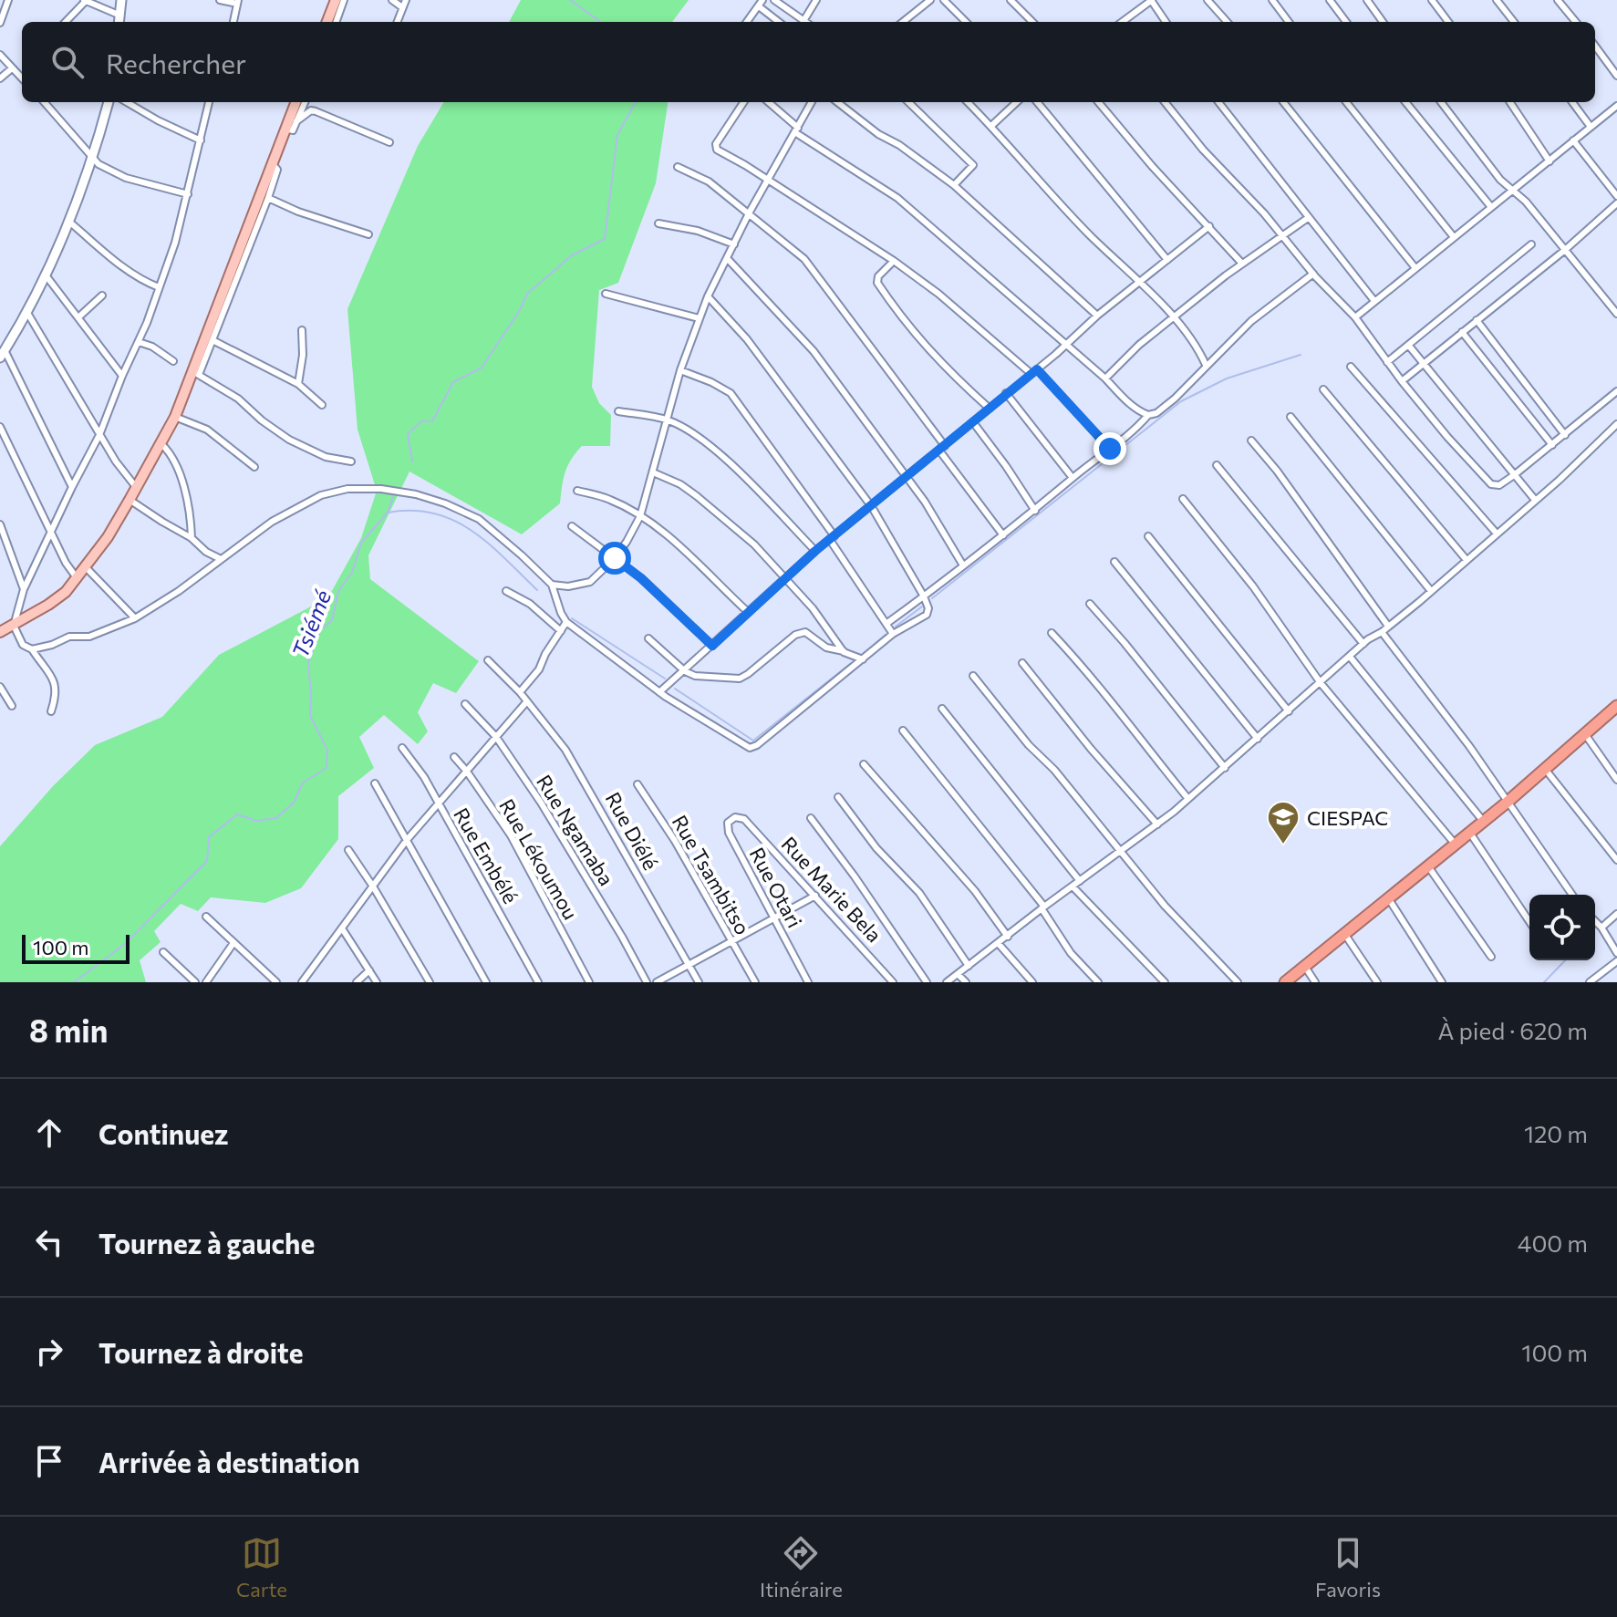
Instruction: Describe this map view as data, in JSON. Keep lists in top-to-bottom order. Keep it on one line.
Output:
{"streets":{"street":["Rue Ngamaba","Rue Diélé","Rue Embélé","Rue Lékoumou","Rue Tsambitso","Rue Otari","Rue Marie Bela"]},"crossings":[["Rue Otari","Rue Marie Bela"]],"water":["Tsiémé"],"places":{"school or university":["CIESPAC"]},"scale_bar":"100 m","page":{"search":"Rechercher","scale":"100 m","heading":["8 min","À pied · 620 m"],"list":[["Continuez","120 m"],["Tournez à gauche","400 m"],["Tournez à droite","100 m"],"Arrivée à destination"],"nav":["Carte","Itinéraire","Favoris"]}}
